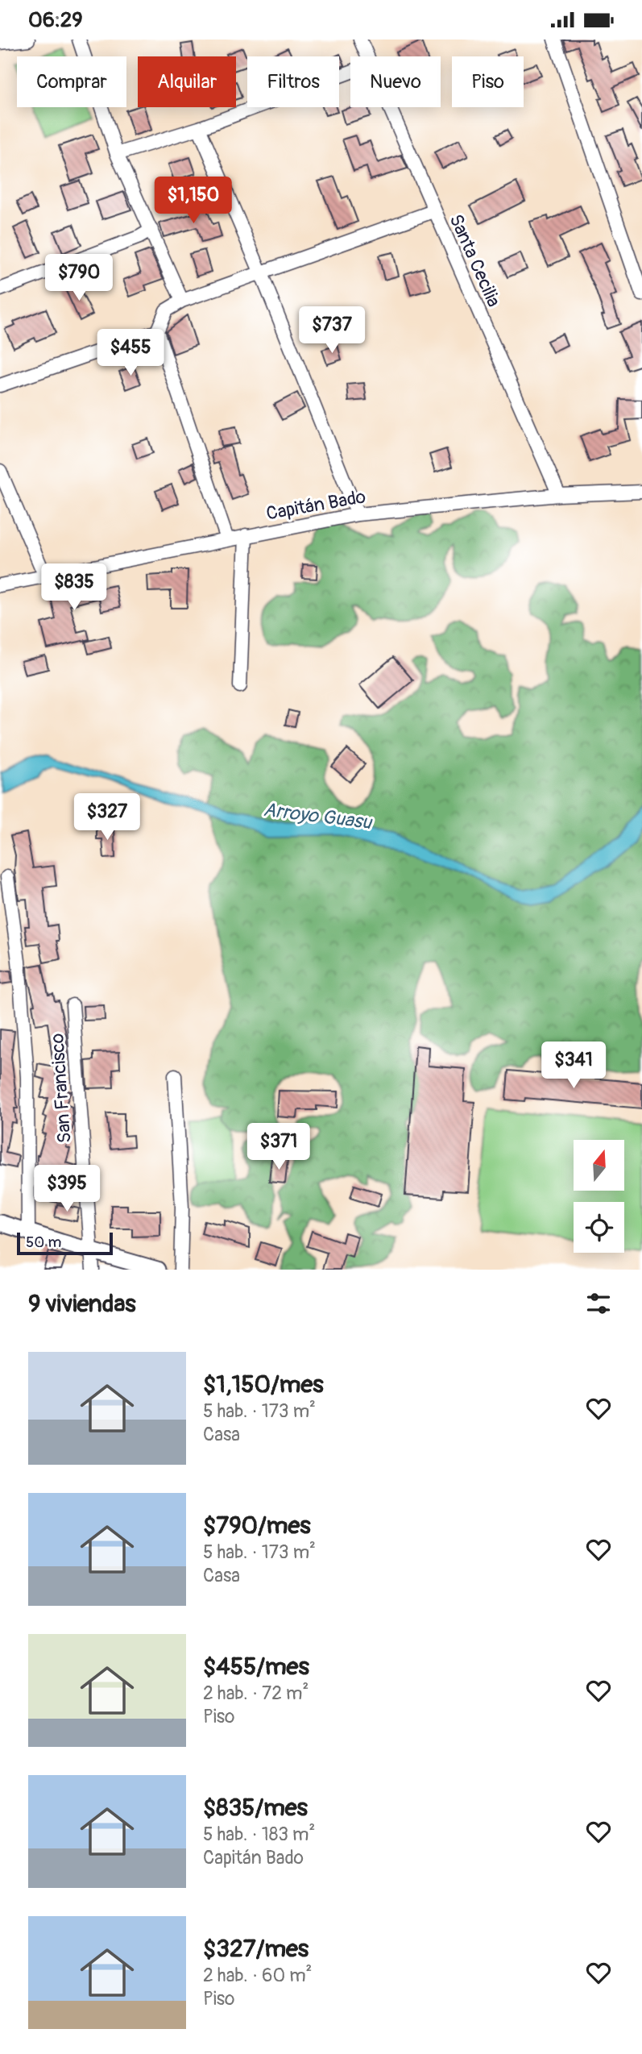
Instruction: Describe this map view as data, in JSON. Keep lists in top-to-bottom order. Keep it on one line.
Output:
{"streets":{"street":["Santa Cecilia","Capitán Bado","San Francisco"]},"crossings":[["Santa Cecilia","Capitán Bado"]],"water":["Arroyo Guasu"],"scale_bar":"50 m","north":"top","page":{"status":"06:29","chip":["Comprar","Alquilar","Filtros","Nuevo","Piso"],"price":["$1,150","$790","$737","$455","$835","$327","$341","$371","$395"],"scale":"50 m","heading":"9 viviendas","list":[{"name":"$1,150/mes","note":"5 hab. · 173 m² · Casa"},{"name":"$790/mes","note":"5 hab. · 173 m² · Casa"},{"name":"$455/mes","note":"2 hab. · 72 m² · Piso"},{"name":"$835/mes","note":"5 hab. · 183 m² · Capitán Bado"},{"name":"$327/mes","note":"2 hab. · 60 m² · Piso"}]}}
